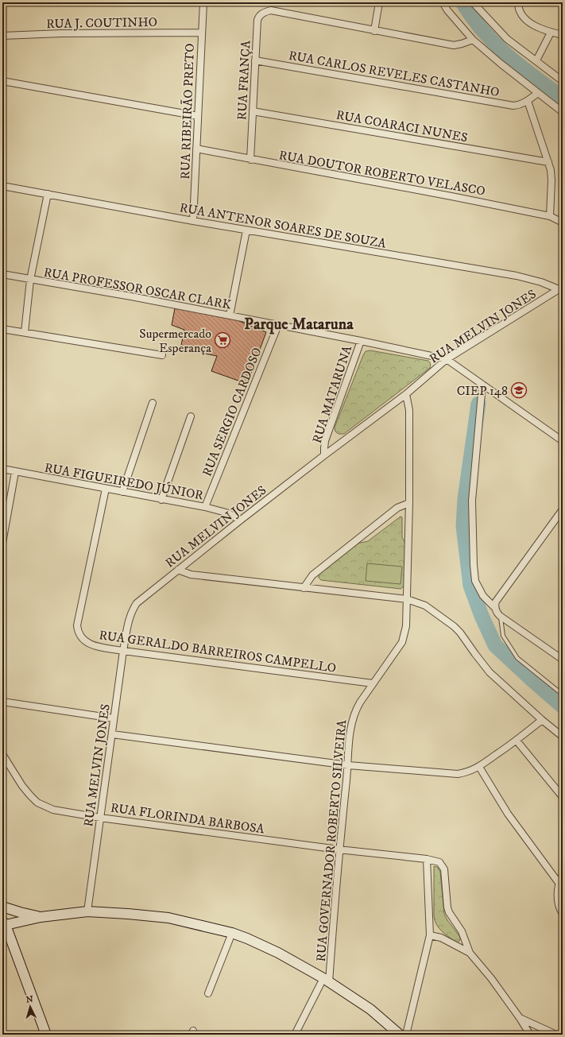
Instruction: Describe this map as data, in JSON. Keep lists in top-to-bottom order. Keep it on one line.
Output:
{"streets":{"street":["RUA J. COUTINHO","RUA CARLOS REVELES CASTANHO","RUA FRANÇA","RUA RIBEIRÃO PRETO","RUA COARACI NUNES","RUA DOUTOR ROBERTO VELASCO","RUA ANTENOR SOARES DE SOUZA","RUA PROFESSOR OSCAR CLARK","RUA MELVIN JONES","RUA MATARUNA","RUA SERGIO CARDOSO","RUA FIGUEIREDO JÚNIOR","RUA GERALDO BARREIROS CAMPELLO","RUA FLORINDA BARBOSA","RUA GOVERNADOR ROBERTO SILVEIRA"]},"crossings":[["RUA J. COUTINHO","RUA RIBEIRÃO PRETO"],["RUA CARLOS REVELES CASTANHO","RUA FRANÇA"],["RUA FRANÇA","RUA COARACI NUNES"],["RUA FRANÇA","RUA DOUTOR ROBERTO VELASCO"],["RUA RIBEIRÃO PRETO","RUA DOUTOR ROBERTO VELASCO"],["RUA RIBEIRÃO PRETO","RUA ANTENOR SOARES DE SOUZA"],["RUA ANTENOR SOARES DE SOUZA","RUA MELVIN JONES"],["RUA PROFESSOR OSCAR CLARK","RUA MELVIN JONES"],["RUA PROFESSOR OSCAR CLARK","RUA MATARUNA"],["RUA PROFESSOR OSCAR CLARK","RUA SERGIO CARDOSO"],["RUA MELVIN JONES","RUA MATARUNA"],["RUA MELVIN JONES","RUA FIGUEIREDO JÚNIOR"],["RUA MELVIN JONES","RUA GERALDO BARREIROS CAMPELLO"],["RUA MELVIN JONES","RUA FLORINDA BARBOSA"],["RUA MELVIN JONES","RUA GOVERNADOR ROBERTO SILVEIRA"],["RUA SERGIO CARDOSO","RUA FIGUEIREDO JÚNIOR"],["RUA FIGUEIREDO JÚNIOR","RUA GERALDO BARREIROS CAMPELLO"],["RUA GERALDO BARREIROS CAMPELLO","RUA GOVERNADOR ROBERTO SILVEIRA"],["RUA FLORINDA BARBOSA","RUA GOVERNADOR ROBERTO SILVEIRA"]],"districts":["Parque Mataruna"],"places":{"supermarket":["Supermercado Esperança"],"school or university":["CIEP 148"]},"north":"top"}
